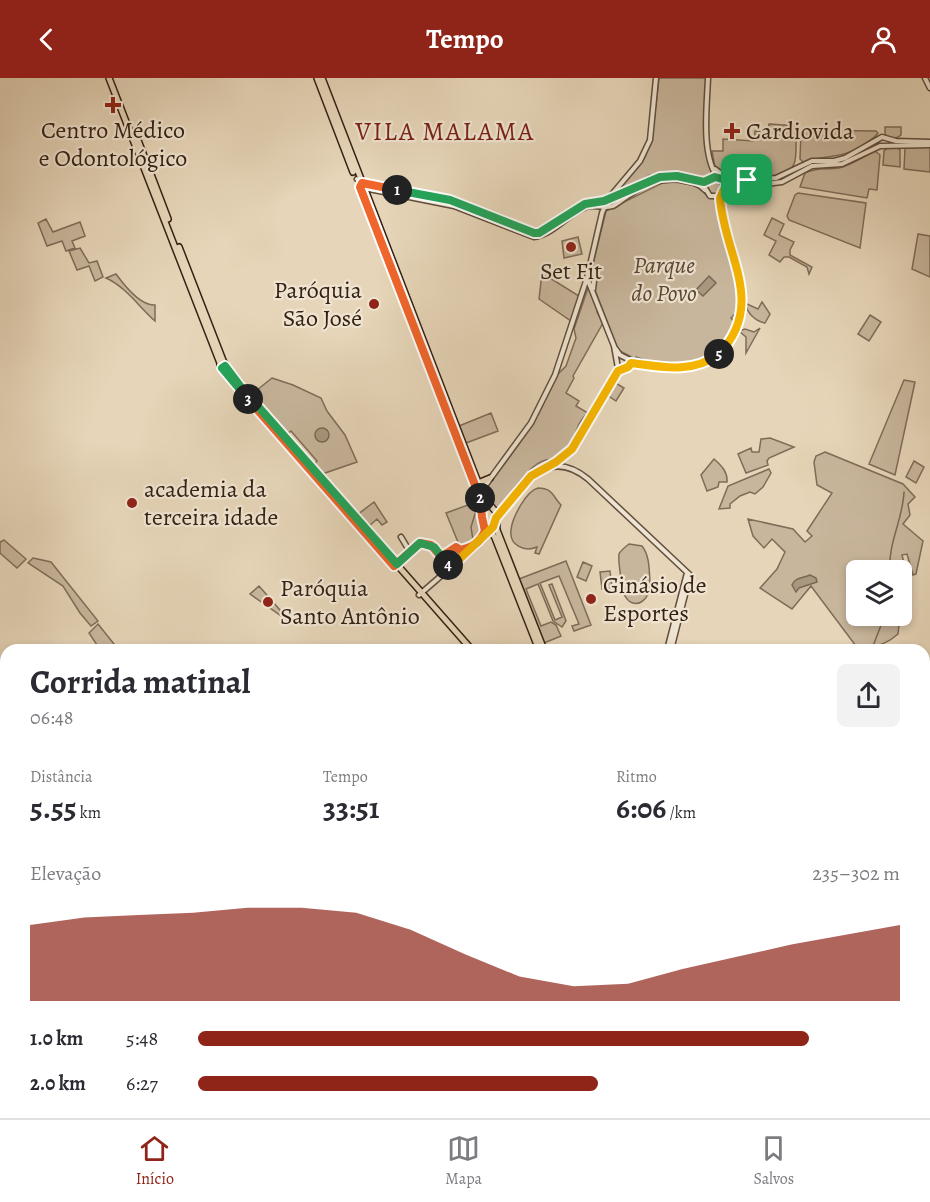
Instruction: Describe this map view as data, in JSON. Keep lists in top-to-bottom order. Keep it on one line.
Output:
{"districts":["VILA MALAMA"],"parks":["Parque do Povo"],"places":{"health":["Centro Médico e Odontológico","Cardiovida"],"other":["Set Fit","Paróquia São José","academia da terceira idade","Ginásio de Esportes","Paróquia Santo Antônio"]},"page":{"header":"Tempo","pins":["1","5","3","2","4"],"heading":["Corrida matinal","06:48"],"stats":[["Distância","5.55 km"],["Tempo","33:51"],["Ritmo","6:06 /km"]],"chart":["Elevação","235–302 m"],"list":[{"name":"1.0 km","note":"5:48"},{"name":"2.0 km","note":"6:27"}],"tabs":["Início","Mapa","Salvos"]}}
